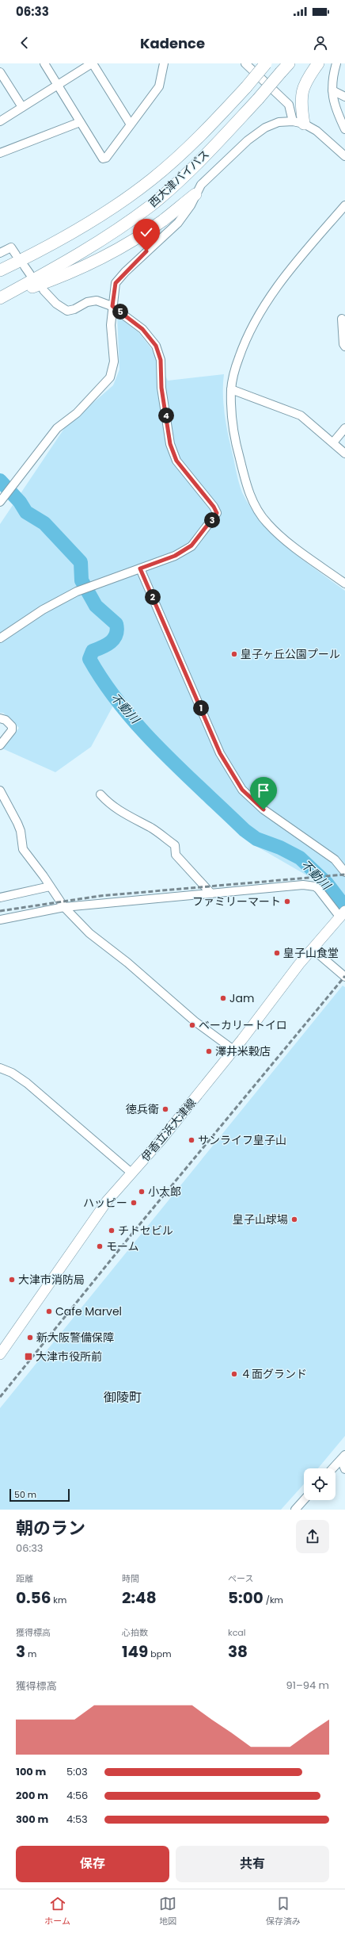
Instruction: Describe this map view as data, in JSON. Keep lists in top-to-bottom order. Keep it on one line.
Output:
{"streets":{"highway":["西大津バイパス"],"main road":["伊香立浜大津線"]},"districts":["御陵町"],"water":["不動川"],"places":{"other":["皇子ヶ丘公園プール","ファミリーマート","皇子山食堂","Jam","ベーカリートイロ","澤井米穀店","徳兵衛","サンライフ皇子山","小太郎","ハッピー","皇子山球場","チトセビル","モーム","大津市消防局","Cafe Marvel","新大阪警備保障","４面グランド"],"transit":["大津市役所前"]},"scale_bar":"50 m","page":{"status":"06:33","header":"Kadence","pins":["5","4","3","2","1"],"scale":"50 m","heading":["朝のラン","06:33"],"stats":[["距離","0.56 km"],["時間","2:48"],["ペース","5:00 /km"],["獲得標高","3 m"],["心拍数","149 bpm"],["kcal","38"]],"chart":["獲得標高","91–94 m"],"list":[{"name":"100 m","note":"5:03"},{"name":"200 m","note":"4:56"},{"name":"300 m","note":"4:53"}],"buttons":["保存","共有"],"tabs":["ホーム","地図","保存済み"]}}
